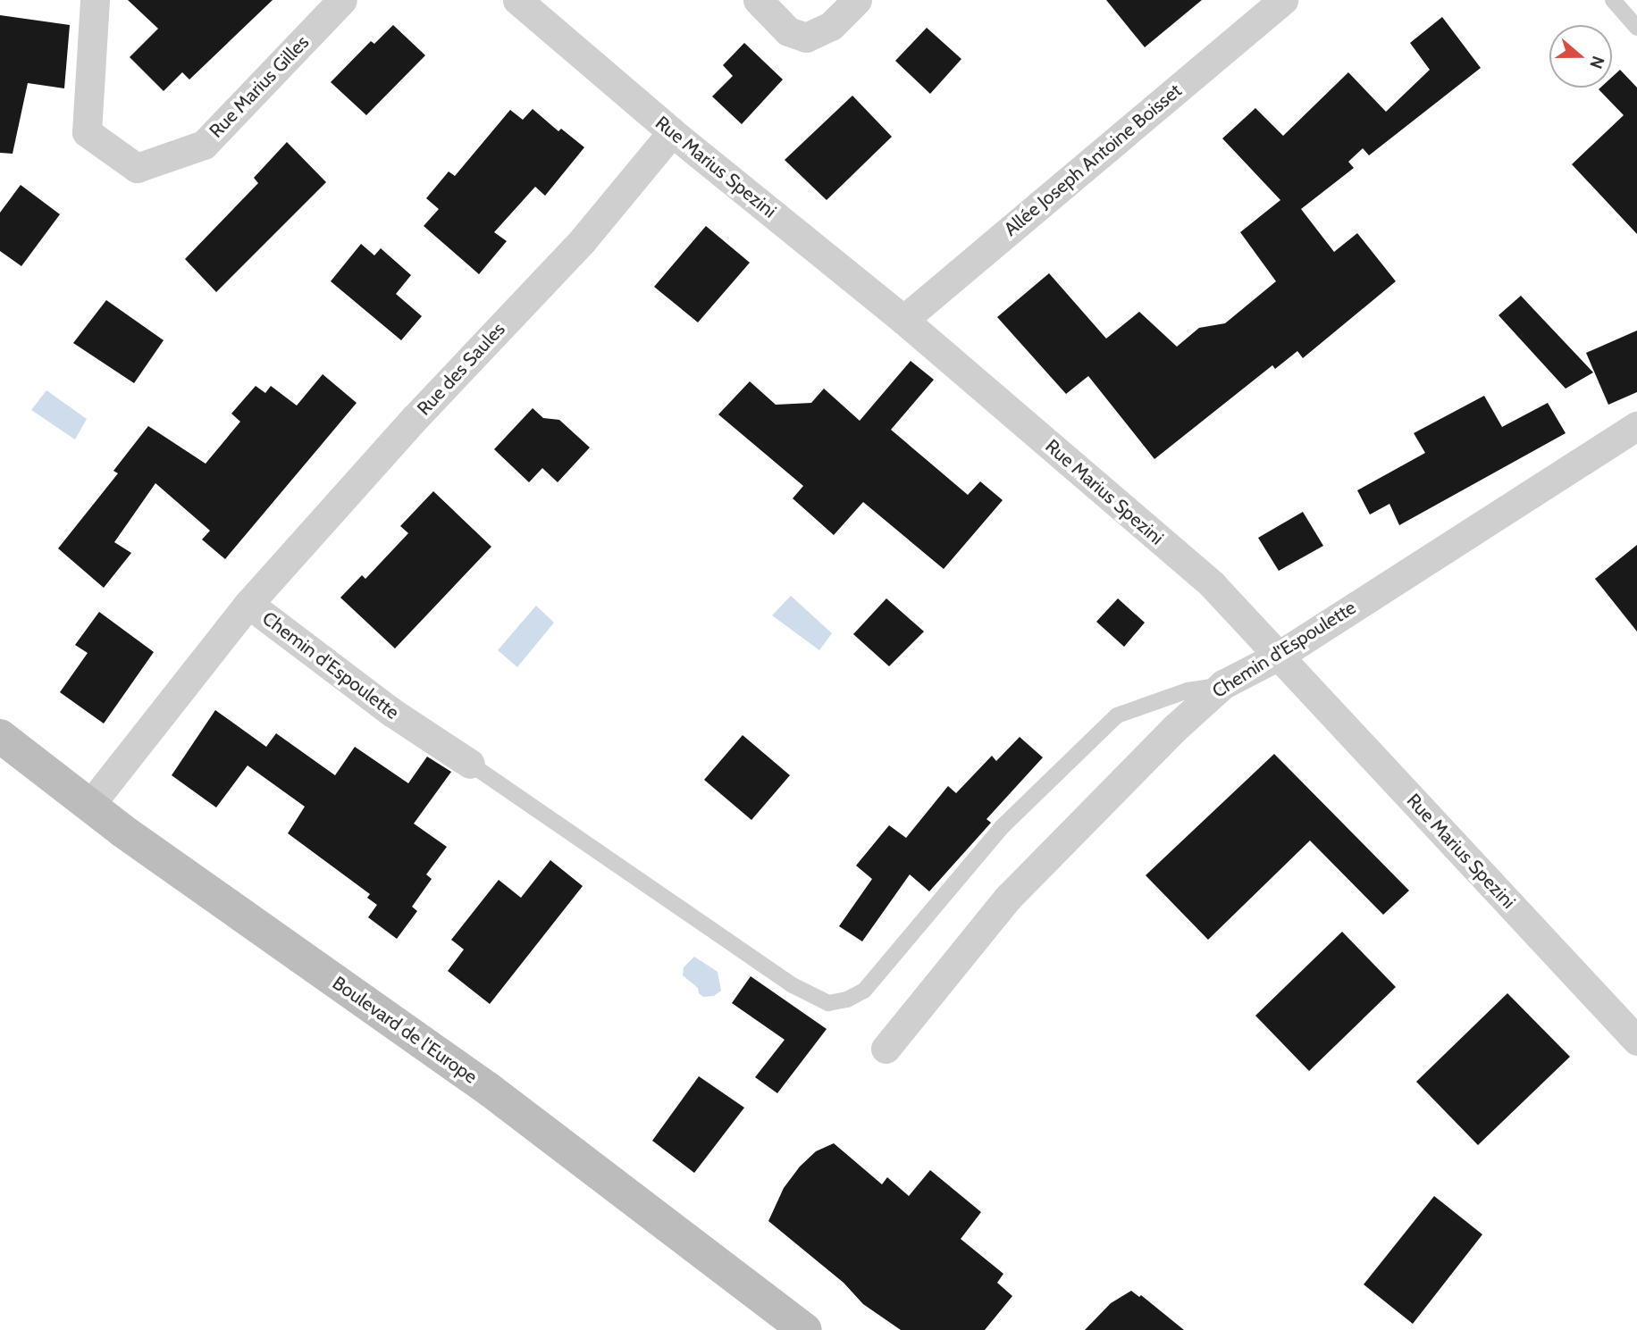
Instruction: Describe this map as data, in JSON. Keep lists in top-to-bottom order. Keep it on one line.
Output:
{"streets":{"main road":["Boulevard de l'Europe"],"street":["Rue Marius Gilles","Allée Joseph Antoine Boisset","Rue Marius Spezini","Rue des Saules","Chemin d'Espoulette"]},"crossings":[["Allée Joseph Antoine Boisset","Rue Marius Spezini"],["Rue Marius Spezini","Rue des Saules"],["Rue Marius Spezini","Chemin d'Espoulette"],["Rue des Saules","Chemin d'Espoulette"],["Chemin d'Espoulette","Boulevard de l'Europe"]],"north":"right"}
